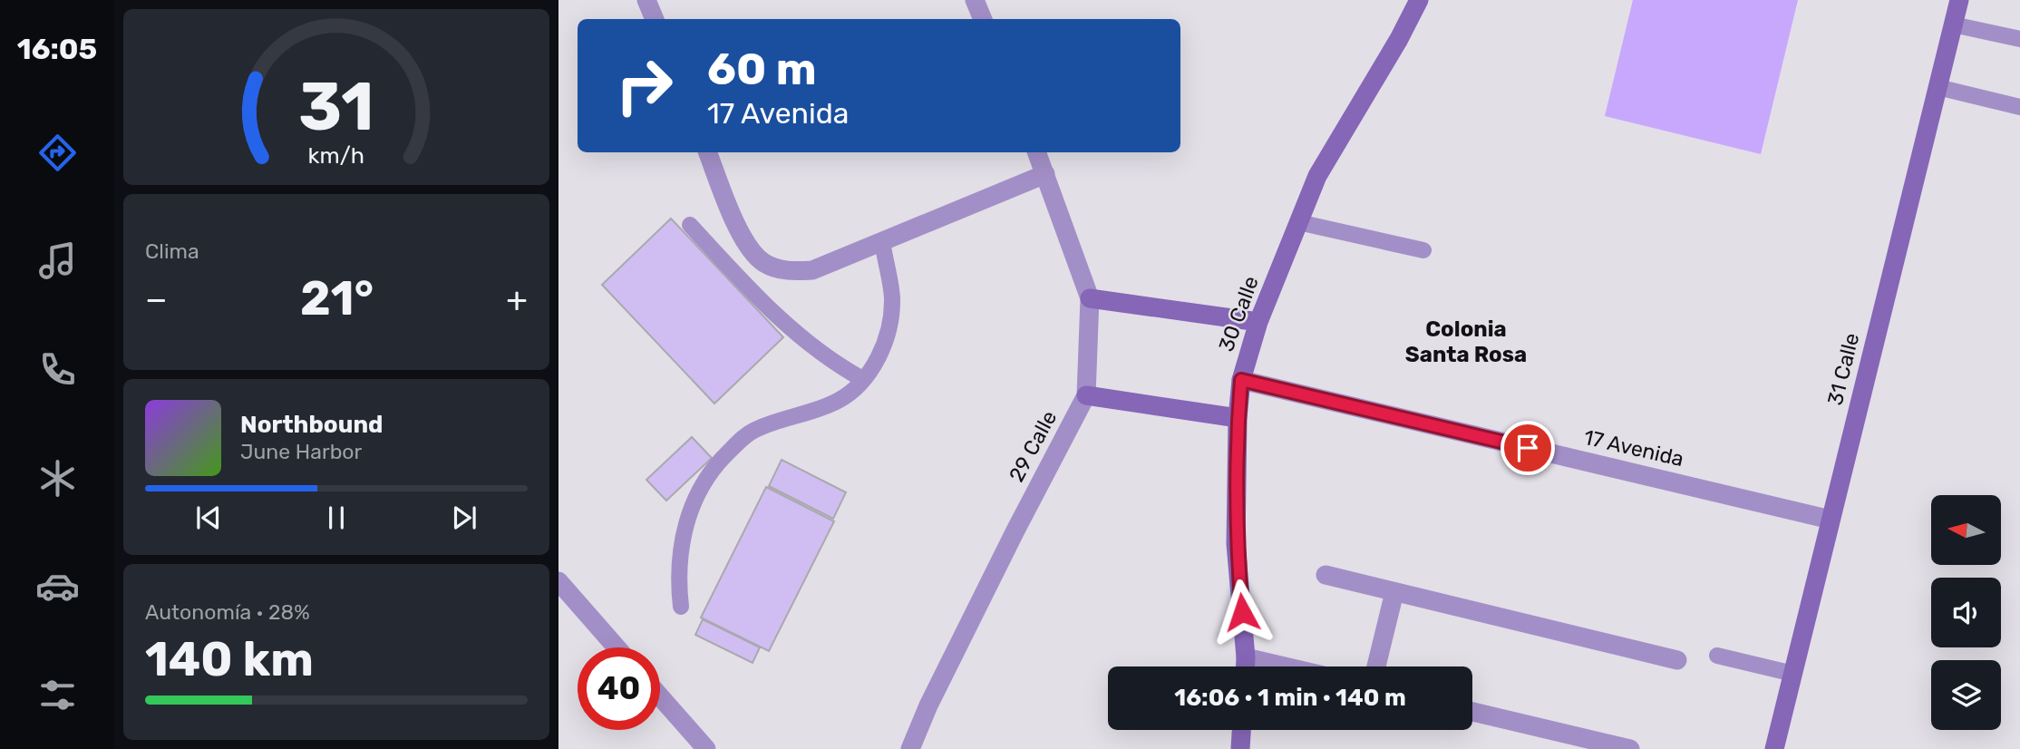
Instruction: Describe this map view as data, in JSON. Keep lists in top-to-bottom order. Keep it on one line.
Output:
{"streets":{"street":["30 Calle","31 Calle","29 Calle","17 Avenida"]},"crossings":[["30 Calle","17 Avenida"],["31 Calle","17 Avenida"]],"districts":["Colonia Santa Rosa"],"north":"left","page":{"tabs":"16:05","turn":["60 m","17 Avenida"],"tile":["Clima",["Autonomía · 28%","140 km"]],"heat":["−","21°","+"],"song":["Northbound","June Harbor"],"limit":"40","trip":"16:06 · 1 min · 140 m","gauge":["31","km/h"]}}
